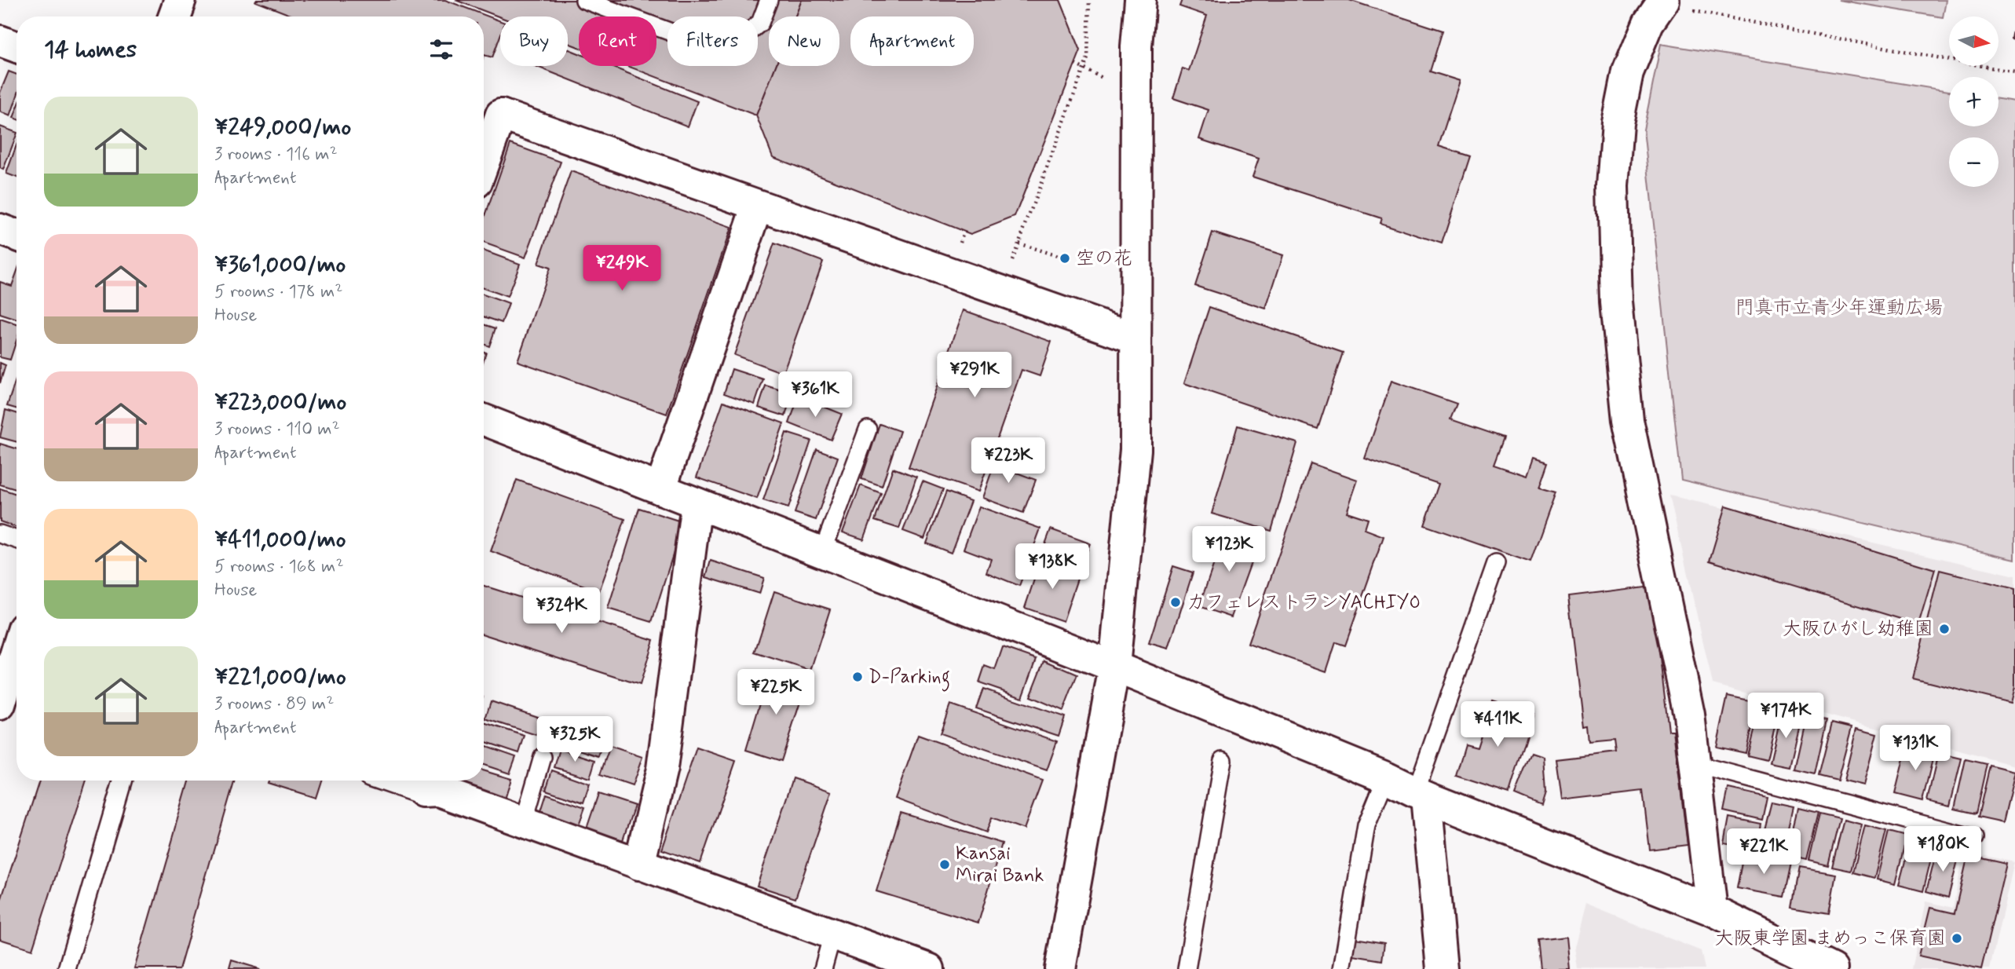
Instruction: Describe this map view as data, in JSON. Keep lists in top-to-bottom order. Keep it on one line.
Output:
{"parks":["門真市立青少年運動広場"],"places":["空の花","カフェレストランYACHIYO","大阪ひがし幼稚園","D-Parking","Kansai Mirai Bank","大阪東学園 まめっこ保育園"],"north":"right","page":{"map_buttons":["+","−"],"chip":["Buy","Rent","Filters","New","Apartment"],"heading":"14 homes","list":[{"name":"¥249,000/mo","note":"3 rooms · 116 m² · Apartment"},{"name":"¥361,000/mo","note":"5 rooms · 178 m² · House"},{"name":"¥223,000/mo","note":"3 rooms · 110 m² · Apartment"},{"name":"¥411,000/mo","note":"5 rooms · 168 m² · House"},{"name":"¥221,000/mo","note":"3 rooms · 89 m² · Apartment"}],"price":["¥249K","¥291K","¥361K","¥223K","¥123K","¥138K","¥324K","¥225K","¥174K","¥411K","¥325K","¥131K","¥180K","¥221K"]}}
